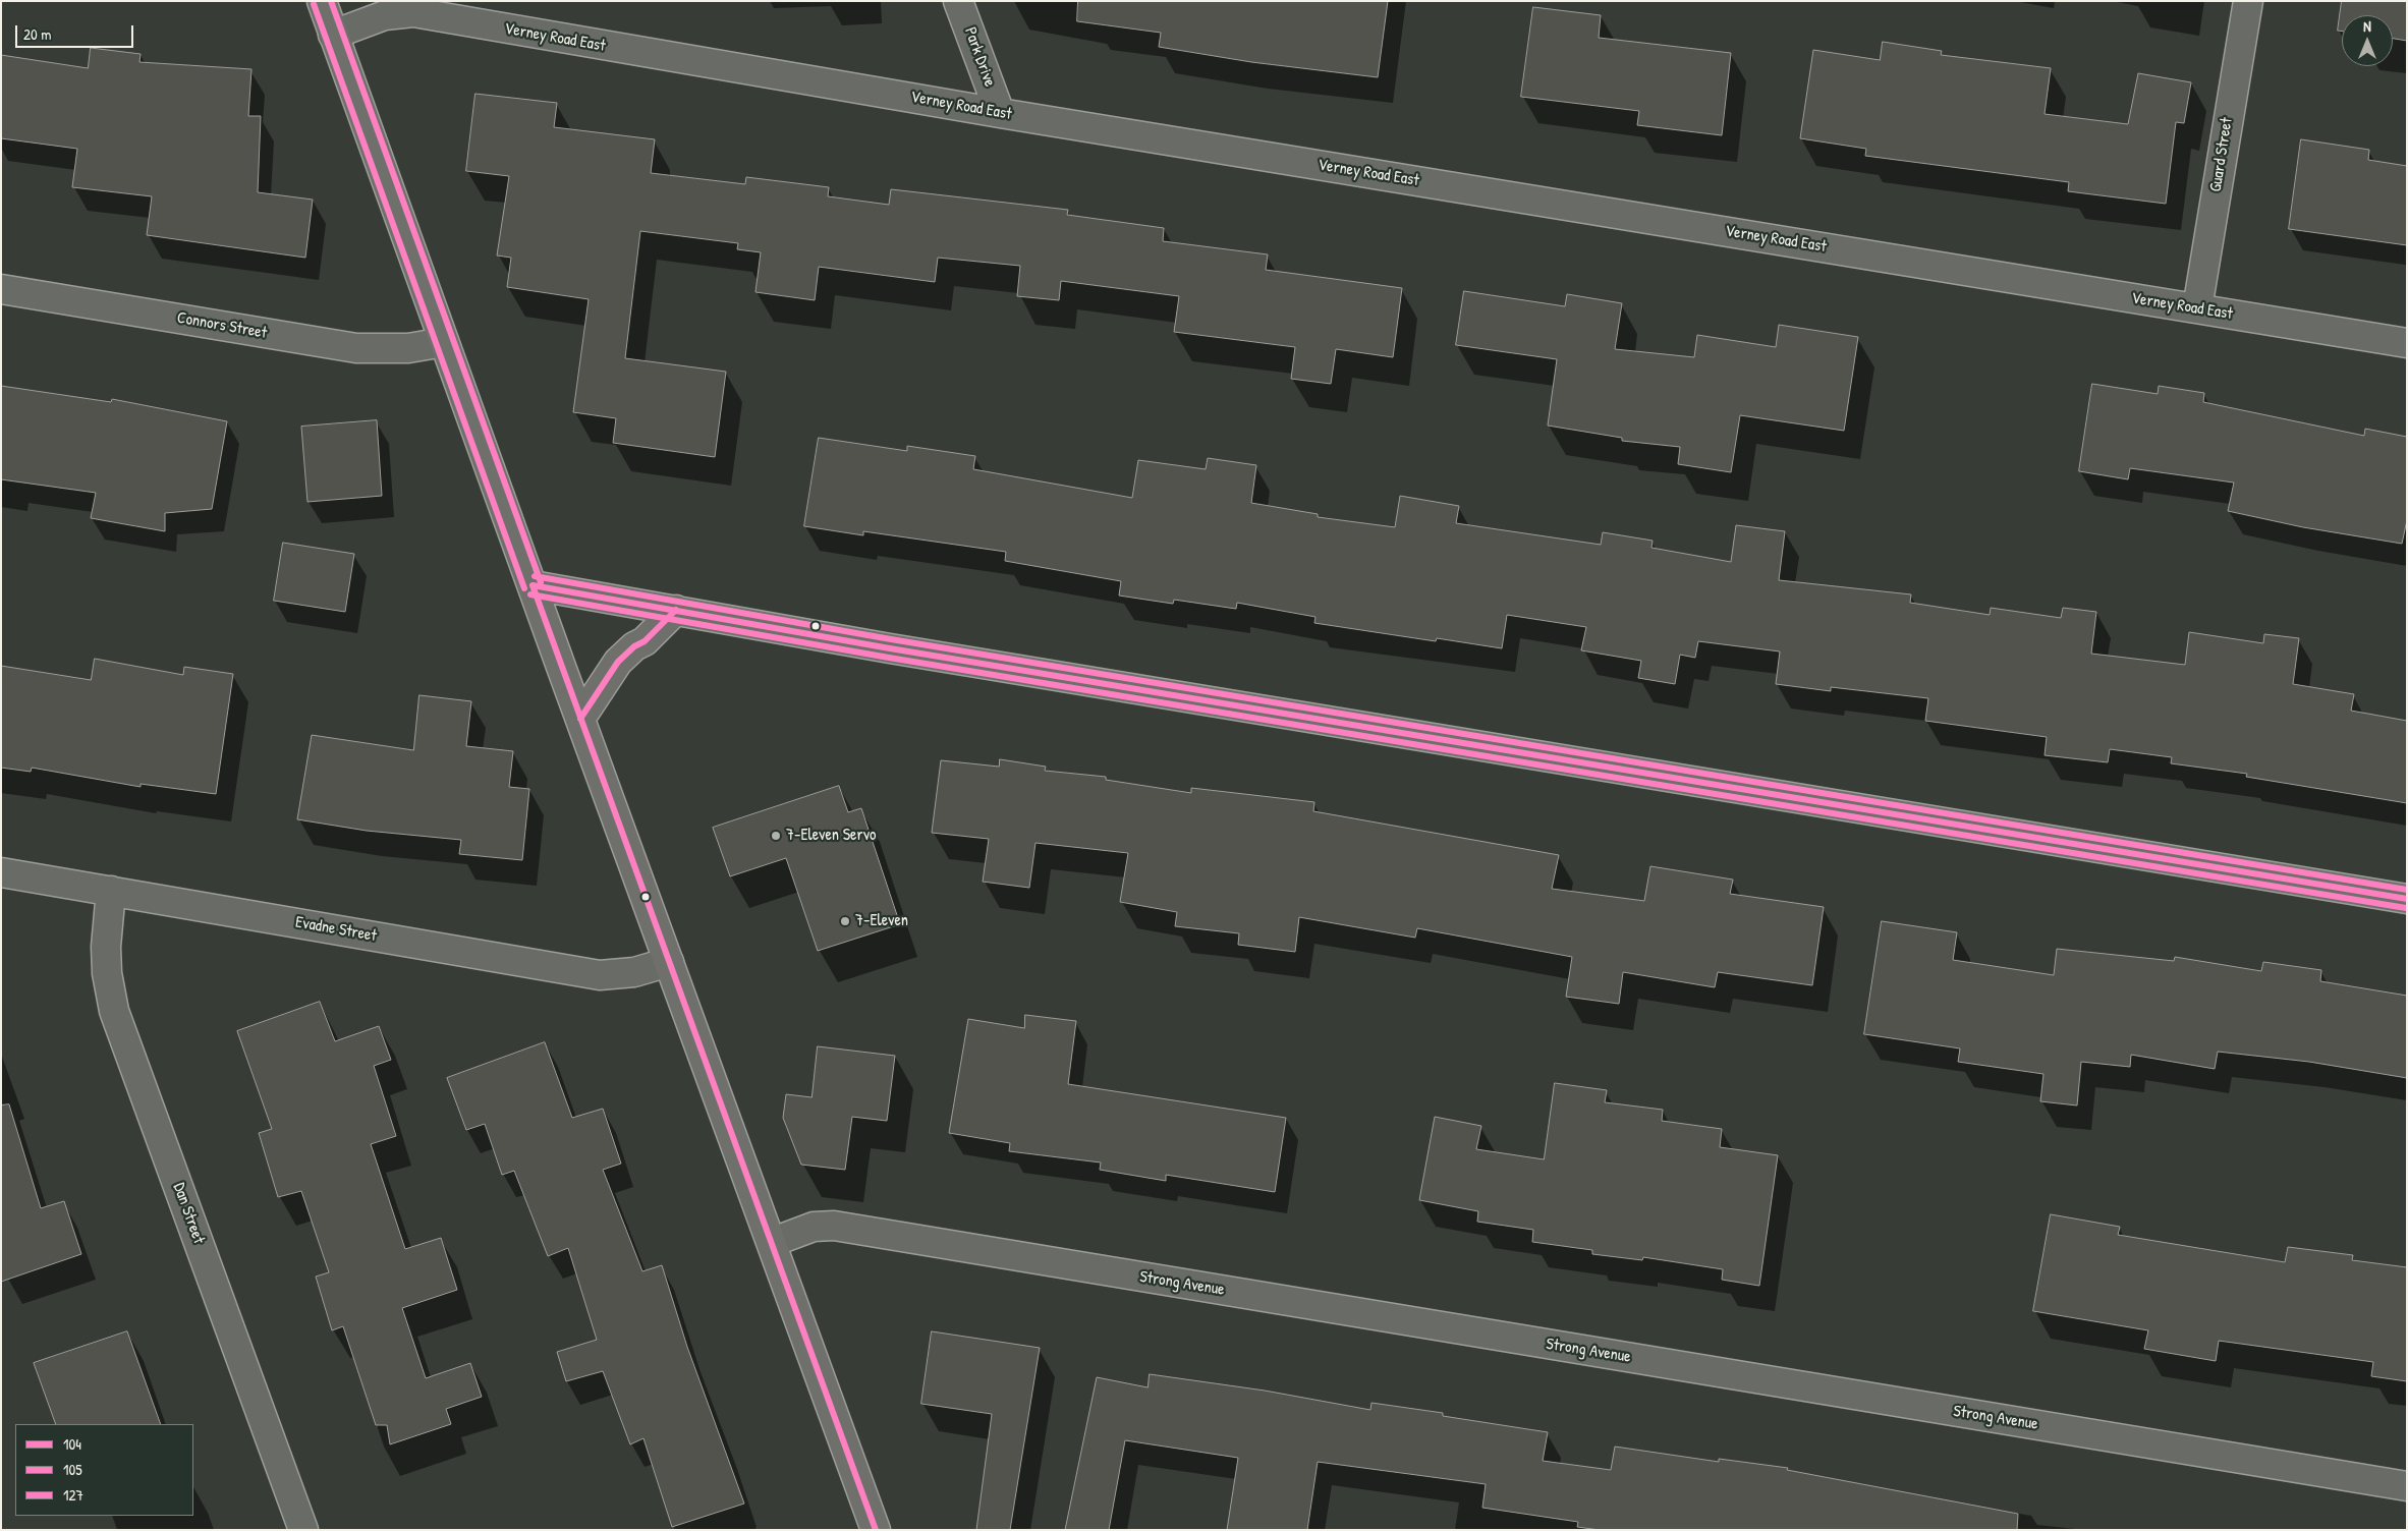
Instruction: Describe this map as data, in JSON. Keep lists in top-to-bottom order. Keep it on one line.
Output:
{"streets":{"street":["Verney Road East","Park Drive","Guard Street","Connors Street","Evadne Street","Dan Street","Strong Avenue"]},"crossings":[["Verney Road East","Park Drive"],["Verney Road East","Guard Street"],["Evadne Street","Dan Street"]],"places":["7-Eleven Servo","7-Eleven"],"lines":["transit line 127","transit line 105","transit line 104"],"legend":["104","105","127"],"scale_bar":"20 m","north":"top"}
